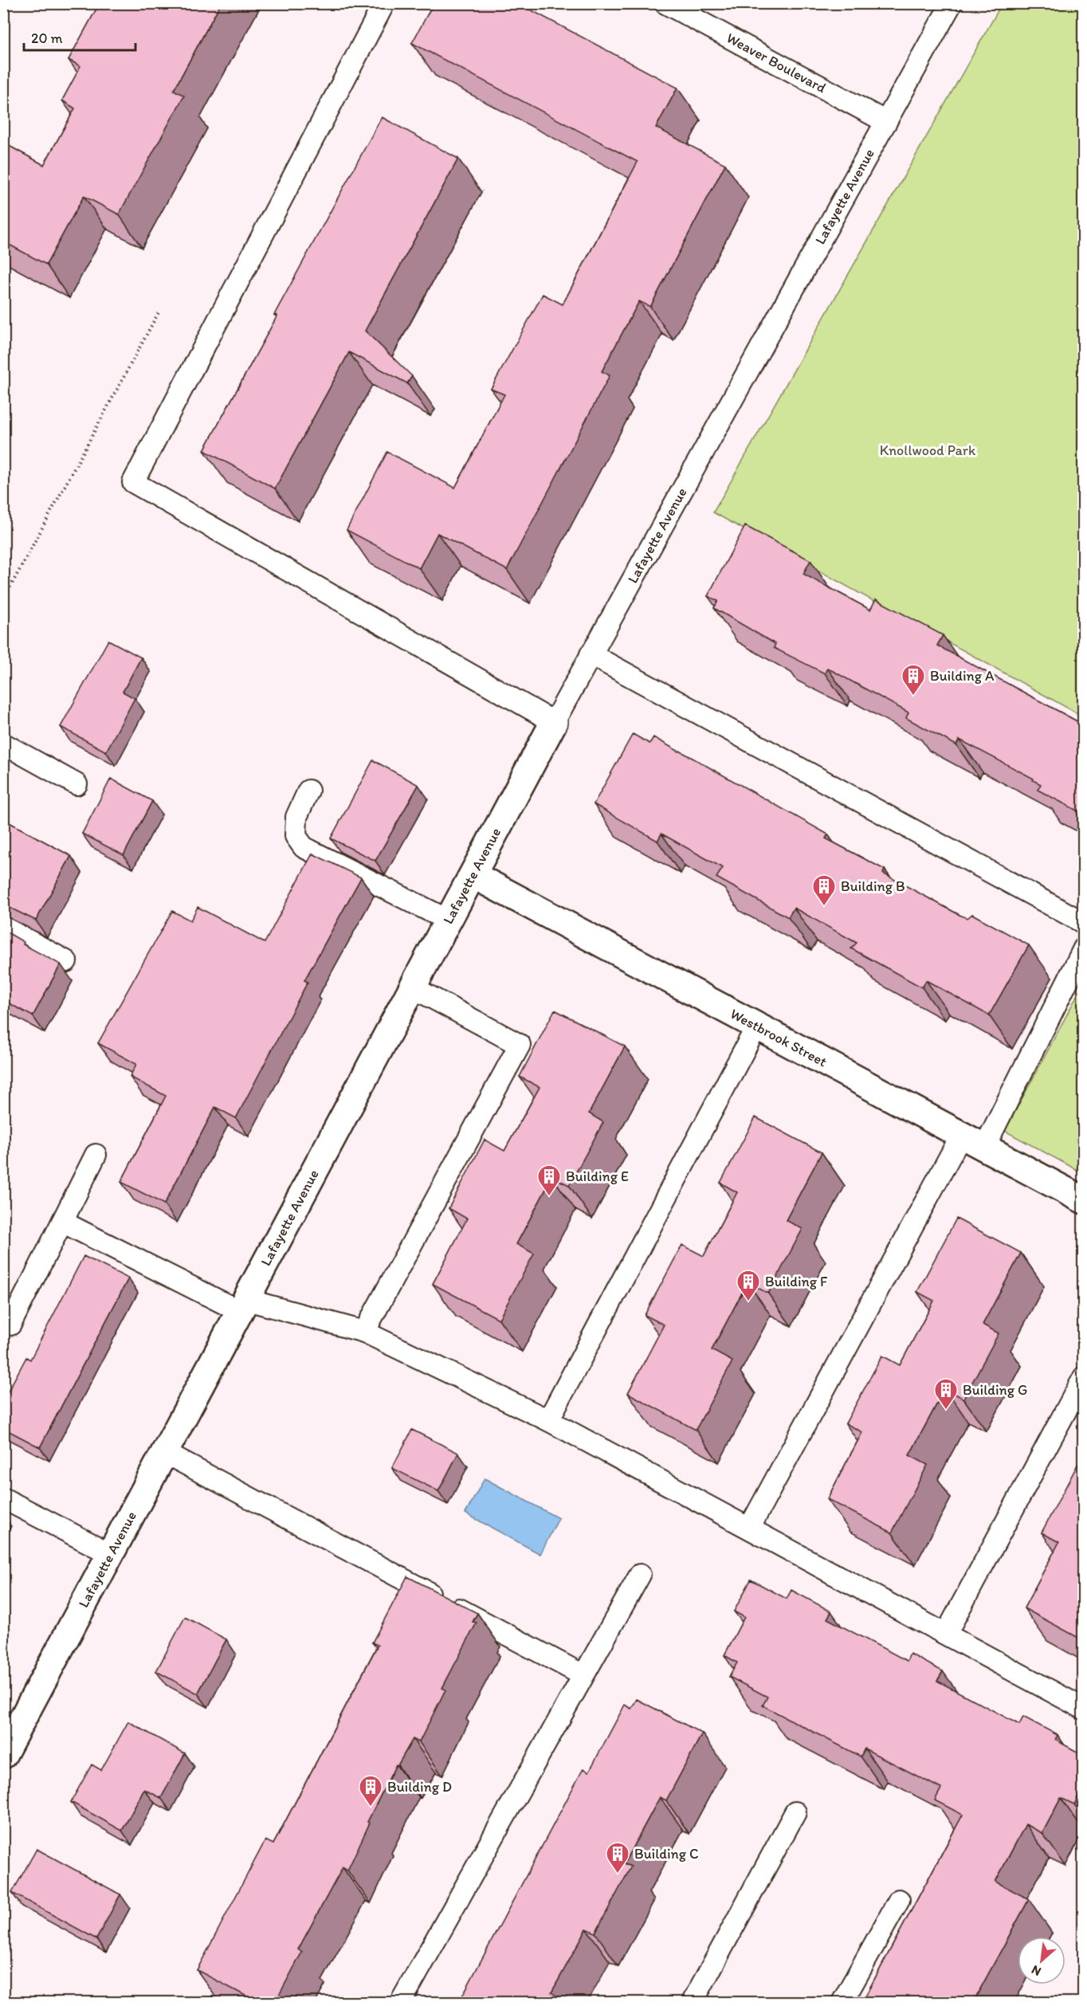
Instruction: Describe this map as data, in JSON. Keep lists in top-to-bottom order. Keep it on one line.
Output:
{"streets":{"street":["Lafayette Avenue","Westbrook Street"],"lane":["Weaver Boulevard"]},"crossings":[["Weaver Boulevard","Lafayette Avenue"],["Lafayette Avenue","Westbrook Street"]],"parks":["Knollwood Park"],"places":{"building":["Building A","Building B","Building E","Building F","Building G","Building D","Building C"]},"scale_bar":"20 m","north":"bottom left"}
